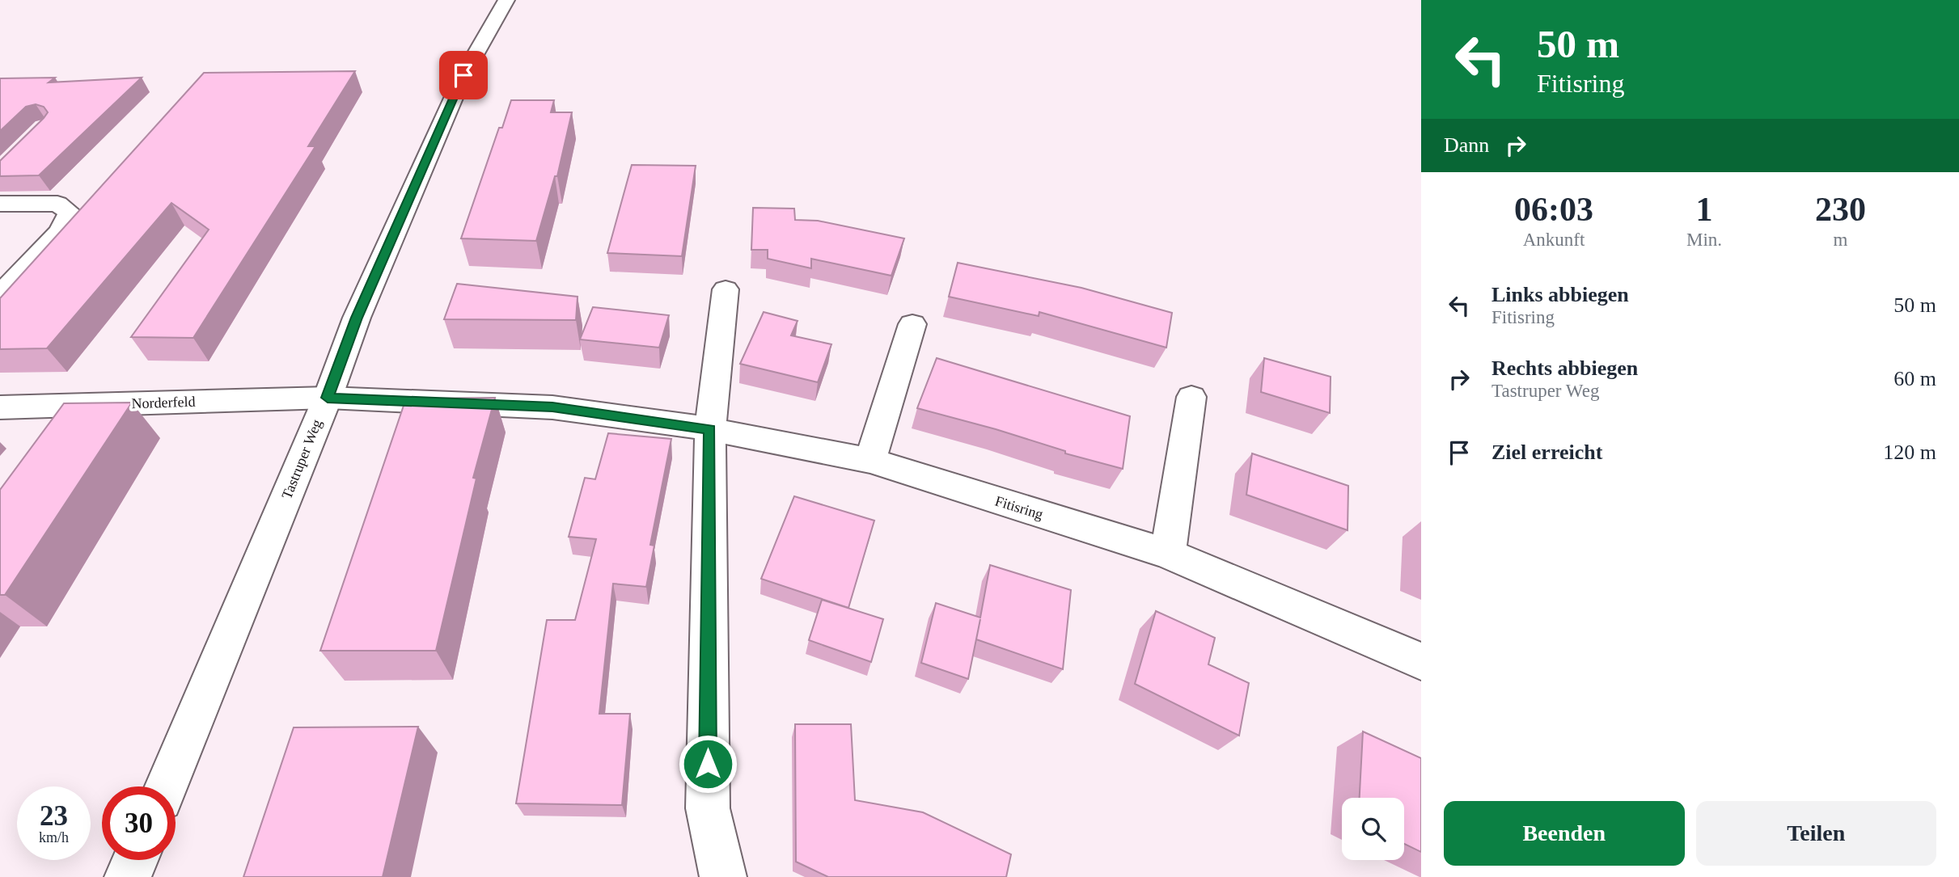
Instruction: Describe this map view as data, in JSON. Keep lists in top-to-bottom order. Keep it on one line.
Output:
{"streets":{"street":["Norderfeld","Tastruper Weg","Fitisring"]},"crossings":[["Norderfeld","Tastruper Weg"],["Norderfeld","Fitisring"],["Tastruper Weg","Fitisring"]],"page":{"turn":["50 m","Fitisring"],"then":"Dann","eta":["06:03","Ankunft","1","Min.","230","m"],"list":[{"name":"Links abbiegen","note":"Fitisring","value":"50 m"},{"name":"Rechts abbiegen","note":"Tastruper Weg","value":"60 m"},{"name":"Ziel erreicht","value":"120 m"}],"speed":"23 km/h","limit":"30","buttons":["Beenden","Teilen"]}}
